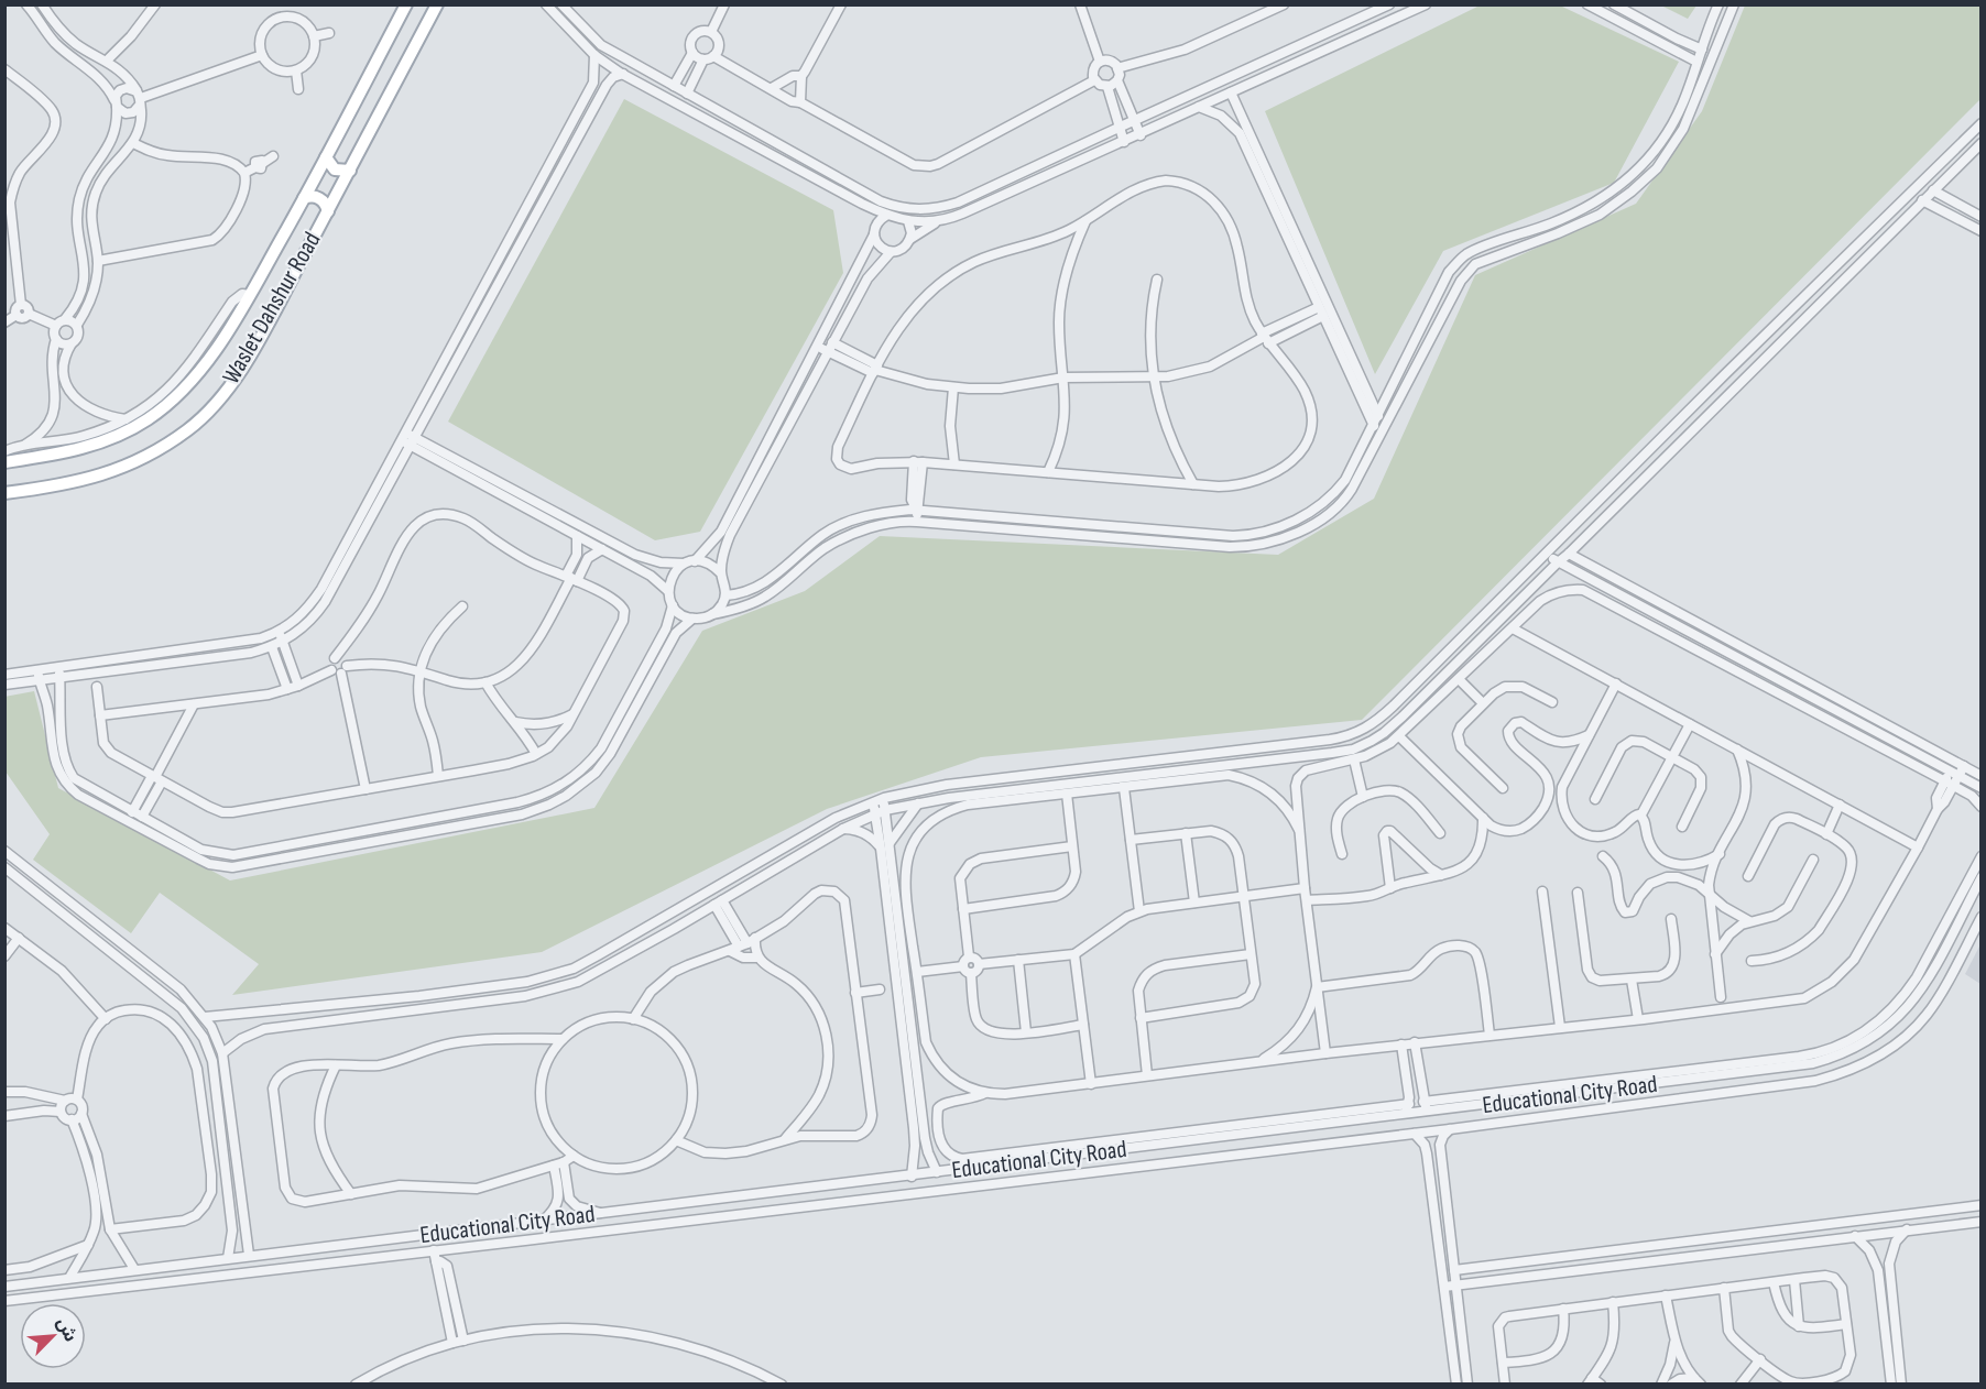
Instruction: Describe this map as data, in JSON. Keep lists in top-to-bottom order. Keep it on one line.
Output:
{"streets":{"main road":["Waslet Dahshur Road"],"street":["Educational City Road"]},"north":"top right"}
